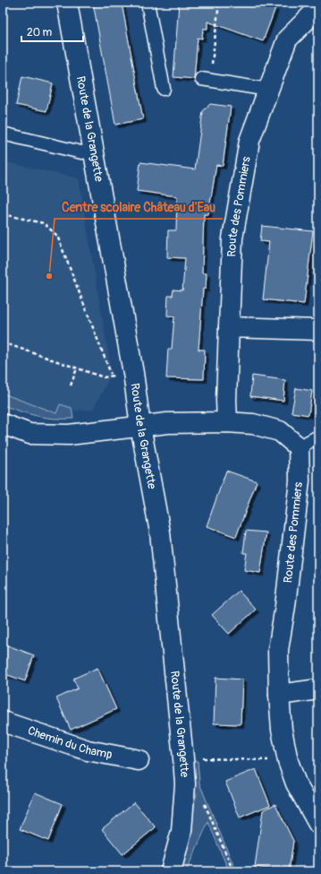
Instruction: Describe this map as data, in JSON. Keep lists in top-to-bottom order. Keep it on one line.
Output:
{"streets":{"street":["Route de la Grangette","Route des Pommiers","Chemin du Champ"]},"places":["Centre scolaire Château d'Eau"],"scale_bar":"20 m"}
